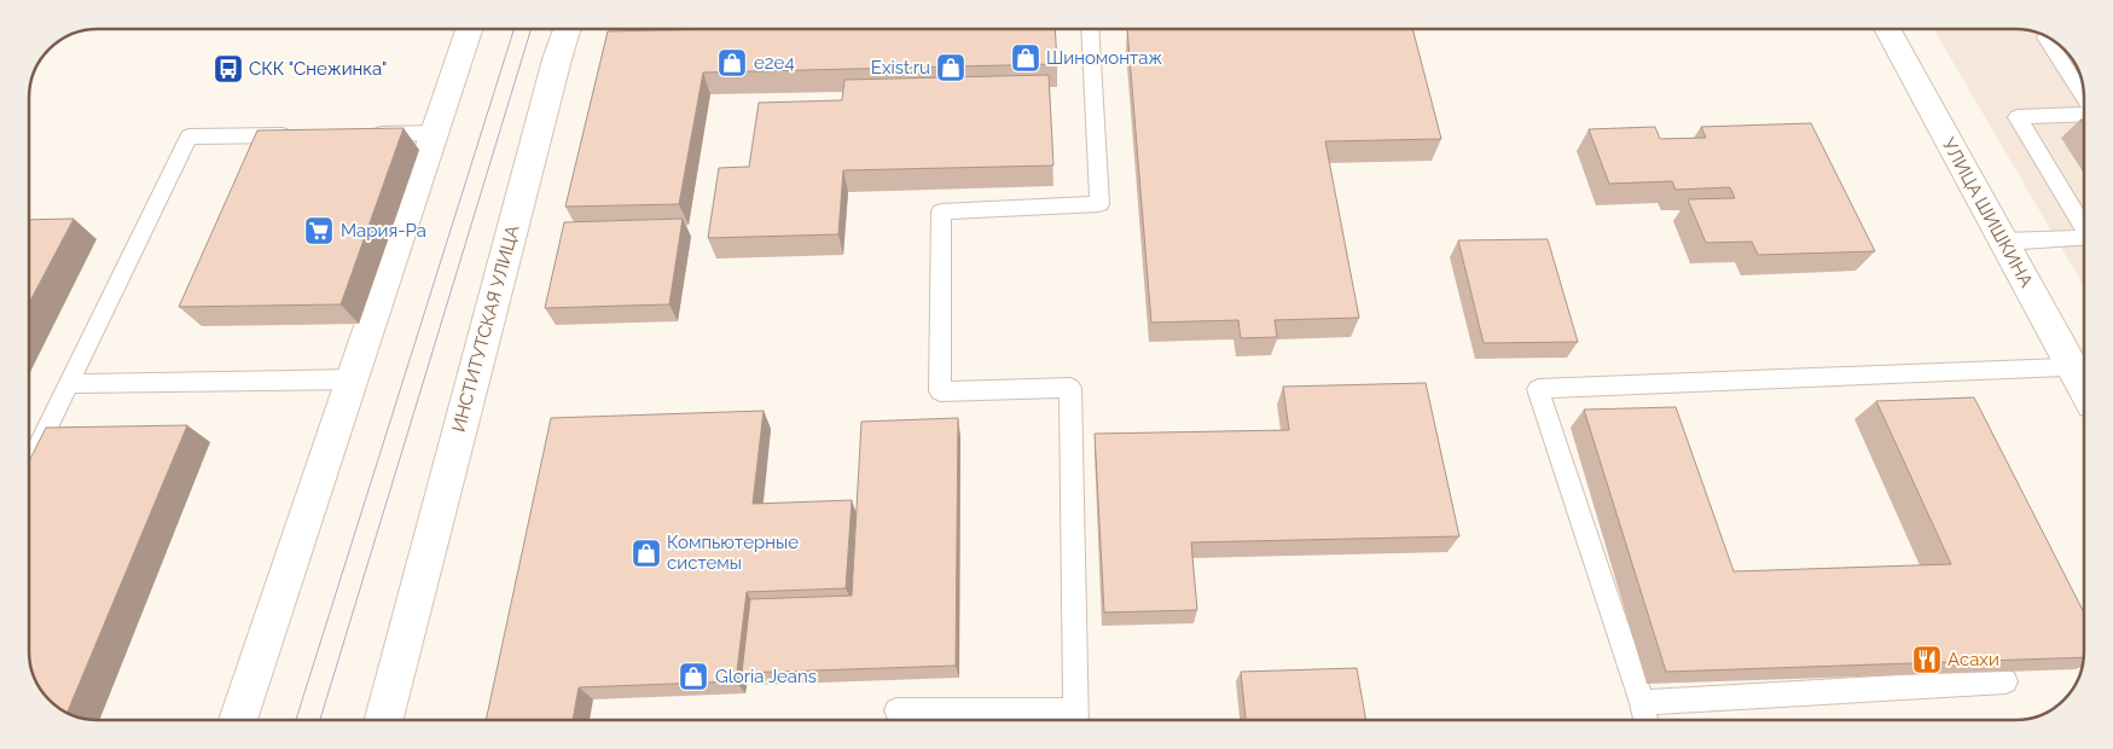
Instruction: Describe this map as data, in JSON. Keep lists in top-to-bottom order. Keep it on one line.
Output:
{"streets":{"main road":["УЛИЦА ШИШКИНА","ИНСТИТУТСКАЯ УЛИЦА"]},"places":{"shop":["Шиномонтаж","e2e4","Exist.ru","Компьютерные системы","Gloria Jeans"],"bus stop":["СКК \"Снежинка\""],"supermarket":["Мария-Ра"],"restaurant":["Асахи"]}}
